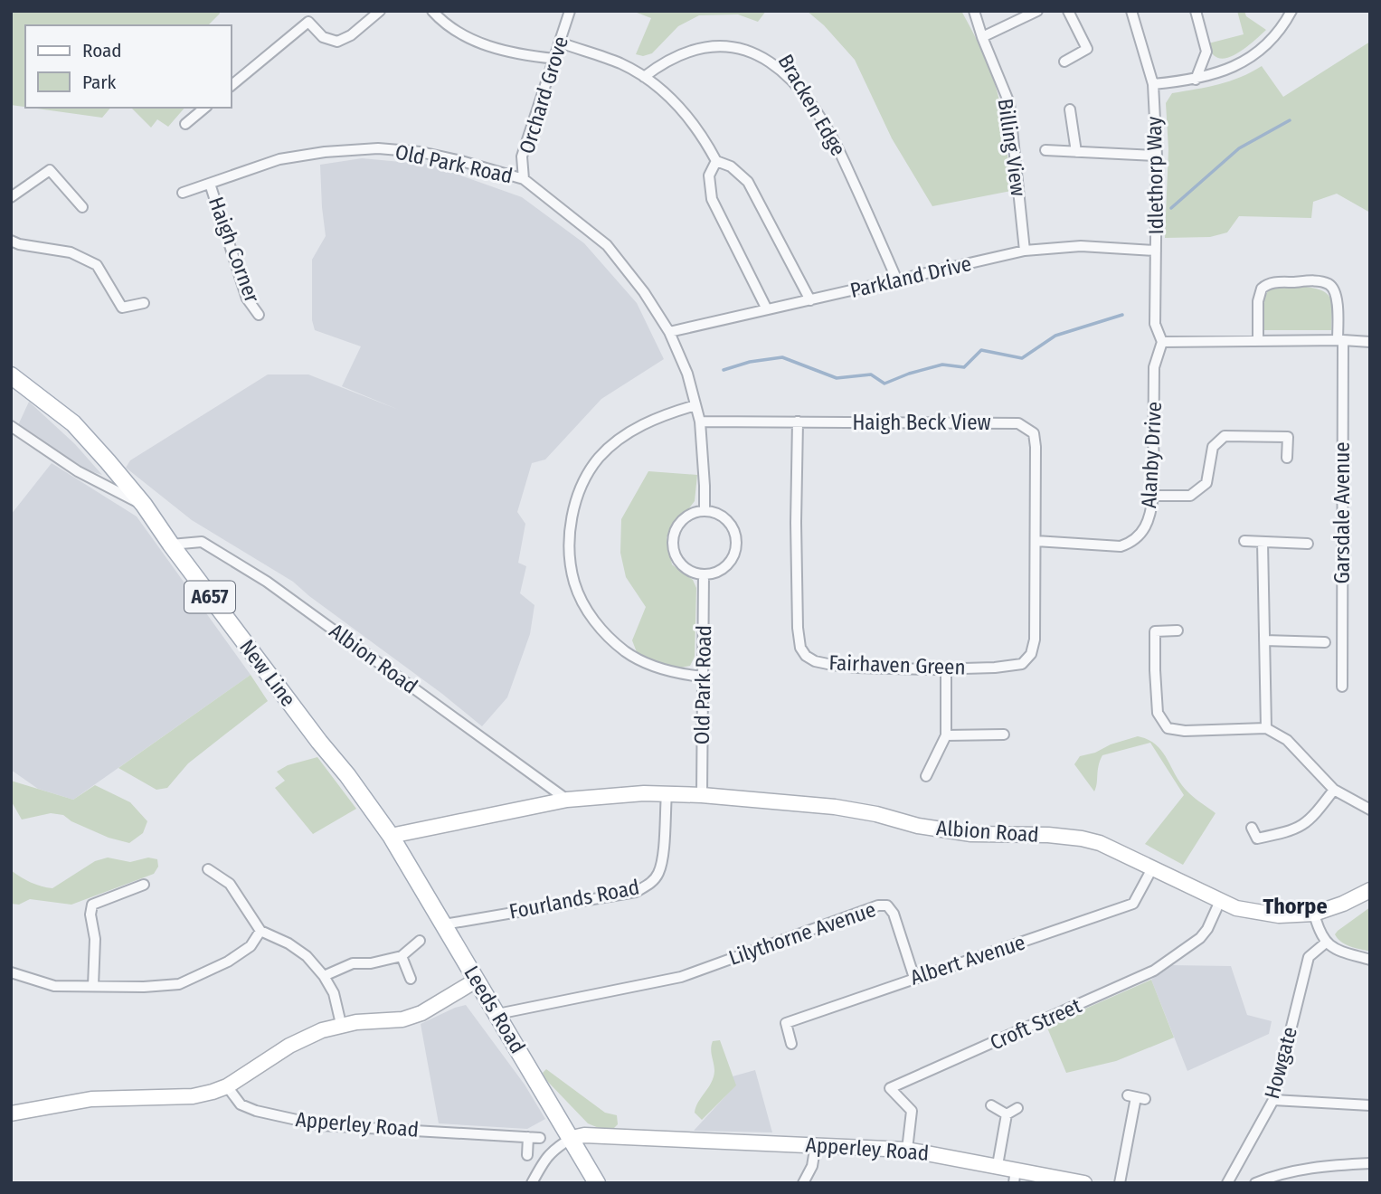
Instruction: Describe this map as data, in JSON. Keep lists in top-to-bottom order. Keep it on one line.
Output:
{"streets":{"main road":["A657","New Line","Leeds Road"],"street":["Orchard Grove","Bracken Edge","Billing View","Old Park Road","Idlethorp Way","Haigh Corner","Parkland Drive","Haigh Beck View","Alanby Drive","Garsdale Avenue","Albion Road","Fairhaven Green","Fourlands Road","Lilythorne Avenue","Albert Avenue","Croft Street","Howgate","Apperley Road"]},"crossings":[["Orchard Grove","Old Park Road"],["Bracken Edge","Parkland Drive"],["Billing View","Parkland Drive"],["Old Park Road","Haigh Corner"],["Old Park Road","Parkland Drive"],["Old Park Road","Haigh Beck View"],["Old Park Road","Albion Road"],["Idlethorp Way","Parkland Drive"],["Idlethorp Way","Alanby Drive"],["Haigh Beck View","Alanby Drive"],["Haigh Beck View","Fairhaven Green"],["Alanby Drive","Fairhaven Green"],["Albion Road","New Line"],["Albion Road","Fourlands Road"],["Albion Road","Albert Avenue"],["Albion Road","Leeds Road"],["Albion Road","Croft Street"],["New Line","Leeds Road"],["Fourlands Road","Leeds Road"],["Lilythorne Avenue","Albert Avenue"],["Lilythorne Avenue","Leeds Road"],["Leeds Road","Apperley Road"],["Croft Street","Apperley Road"]],"districts":["Thorpe"],"legend":["Road","Park"]}
